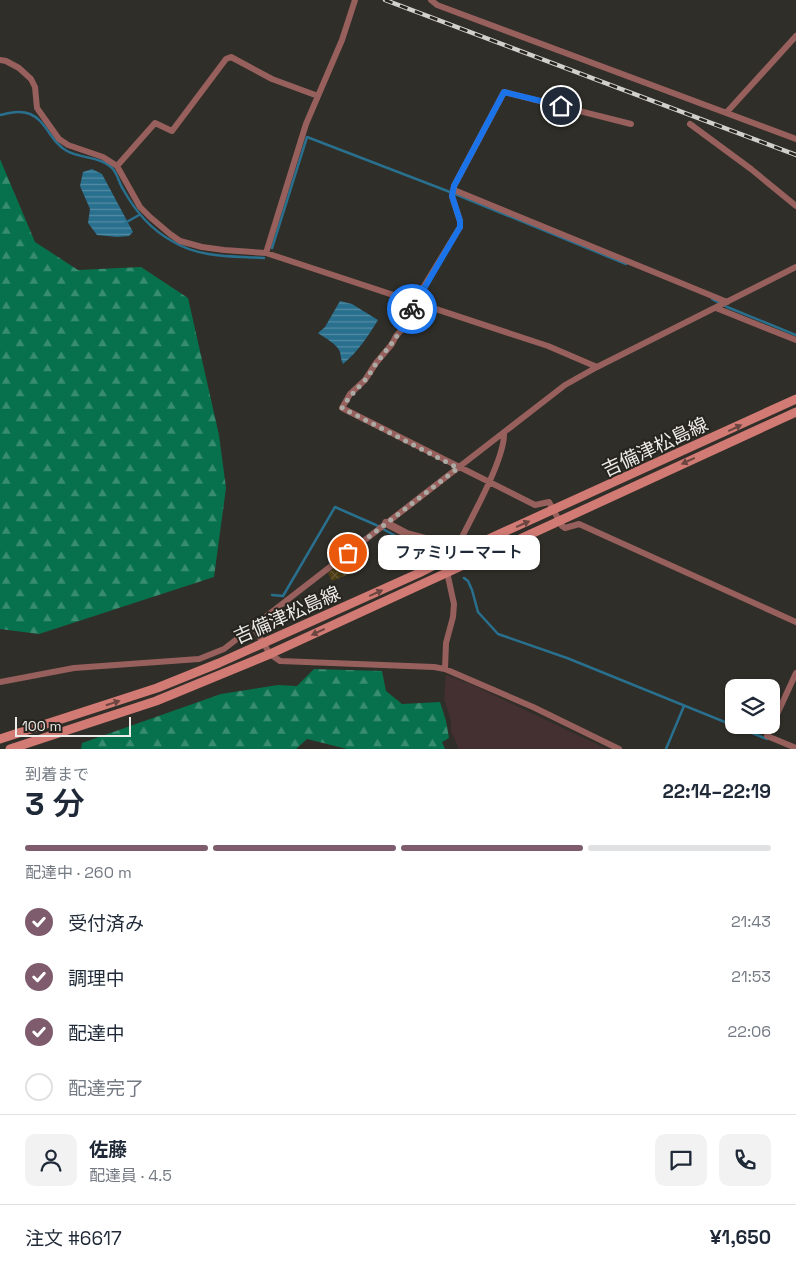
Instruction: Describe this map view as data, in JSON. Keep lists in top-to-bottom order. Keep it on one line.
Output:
{"streets":{"main road":["吉備津松島線"]},"places":["ファミリーマート"],"scale_bar":"100 m","page":{"bubble":"ファミリーマート","scale":"100 m","heading":["3 分","到着まで","22:14–22:19"],"panel":["佐藤","配達員 · 4.5","注文 #6617","¥1,650"],"bar":"配達中 · 260 m","list":[["受付済み","21:43"],["調理中","21:53"],["配達中","22:06"],"配達完了"]}}
